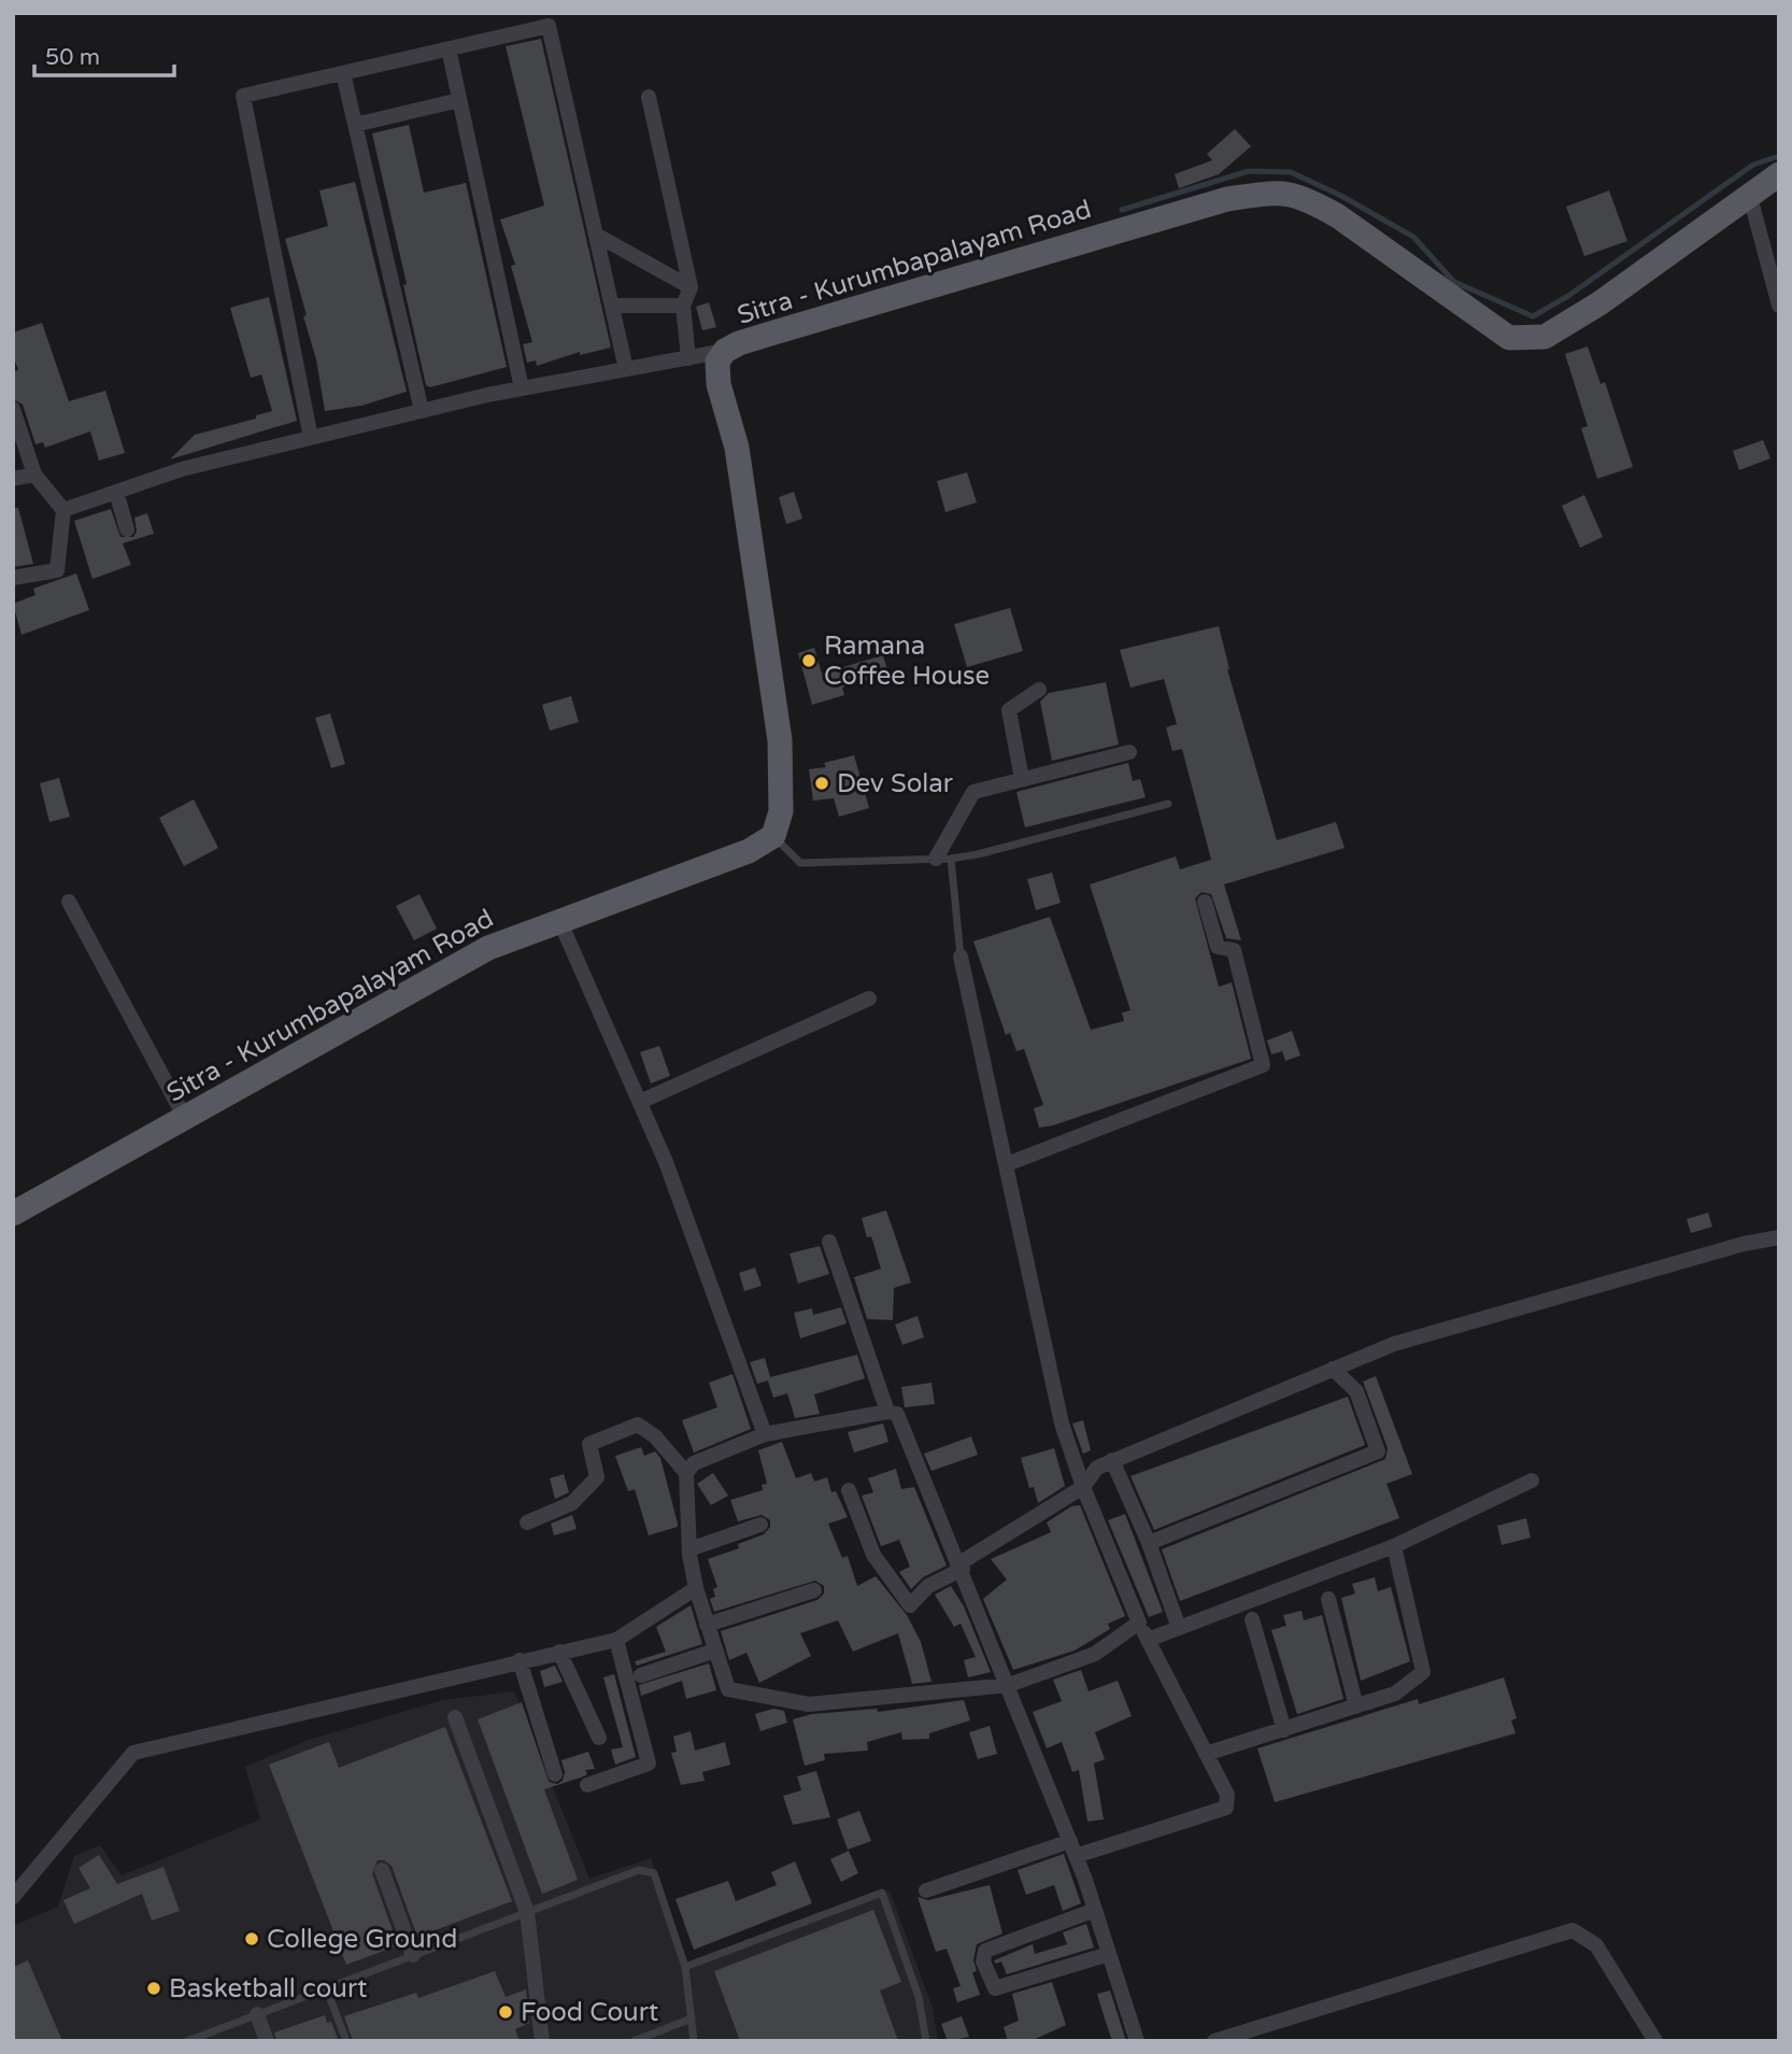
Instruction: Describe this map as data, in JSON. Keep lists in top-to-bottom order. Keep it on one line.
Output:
{"streets":{"main road":["Sitra - Kurumbapalayam Road"]},"places":["Ramana Coffee House","Dev Solar","College Ground","Basketball court","Food Court"],"scale_bar":"50 m"}
